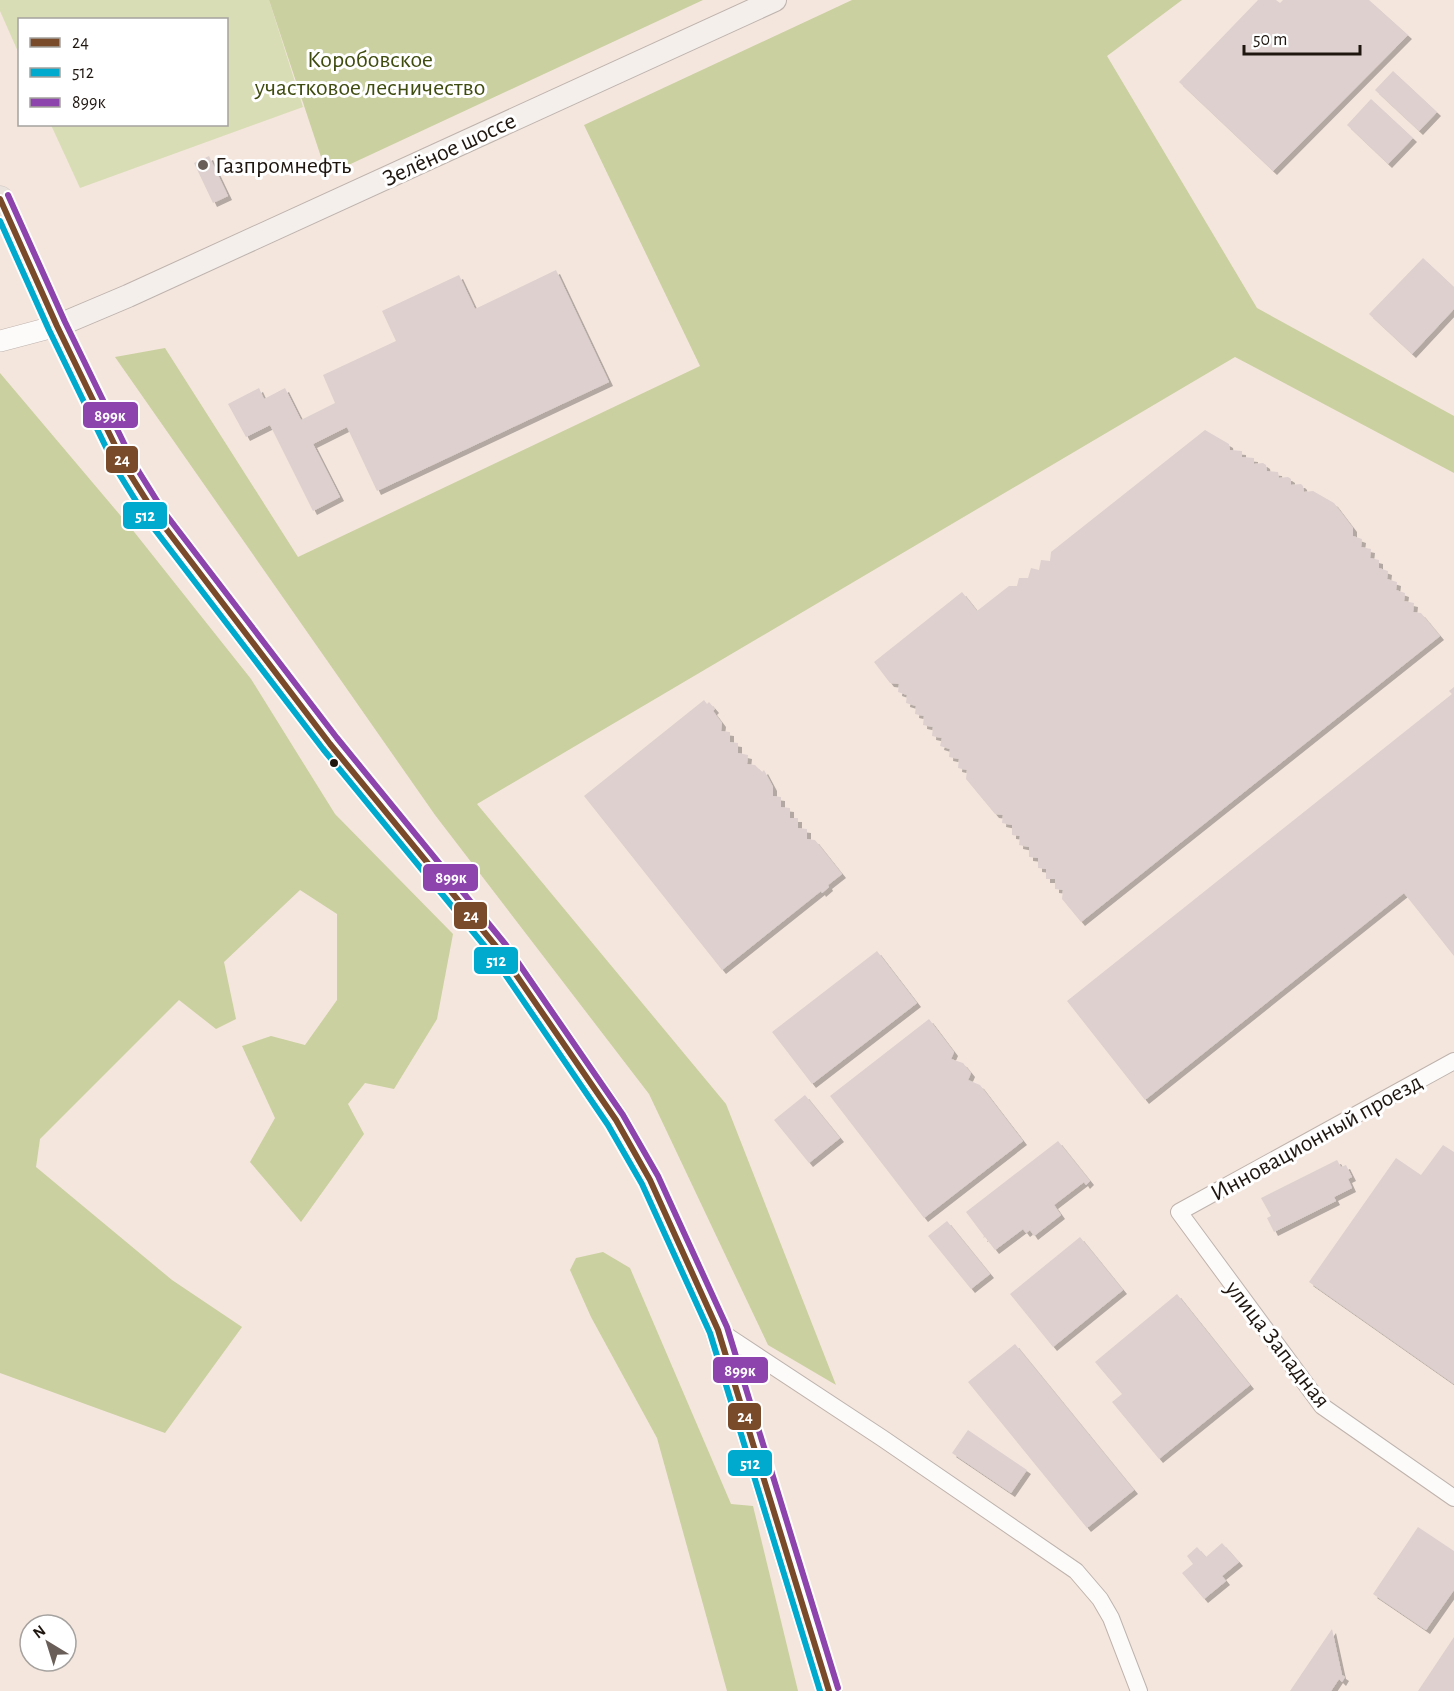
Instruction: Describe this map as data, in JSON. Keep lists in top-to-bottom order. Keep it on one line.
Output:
{"streets":{"main road":["Зелёное шоссе"],"street":["Инновационный проезд","улица Западная"]},"crossings":[["Инновационный проезд","улица Западная"]],"parks":["Коробовское участковое лесничество"],"places":["Газпромнефть"],"lines":["transit line 899к","transit line 24","transit line 512"],"legend":["24","512","899к"],"scale_bar":"50 m","north":"top left"}
